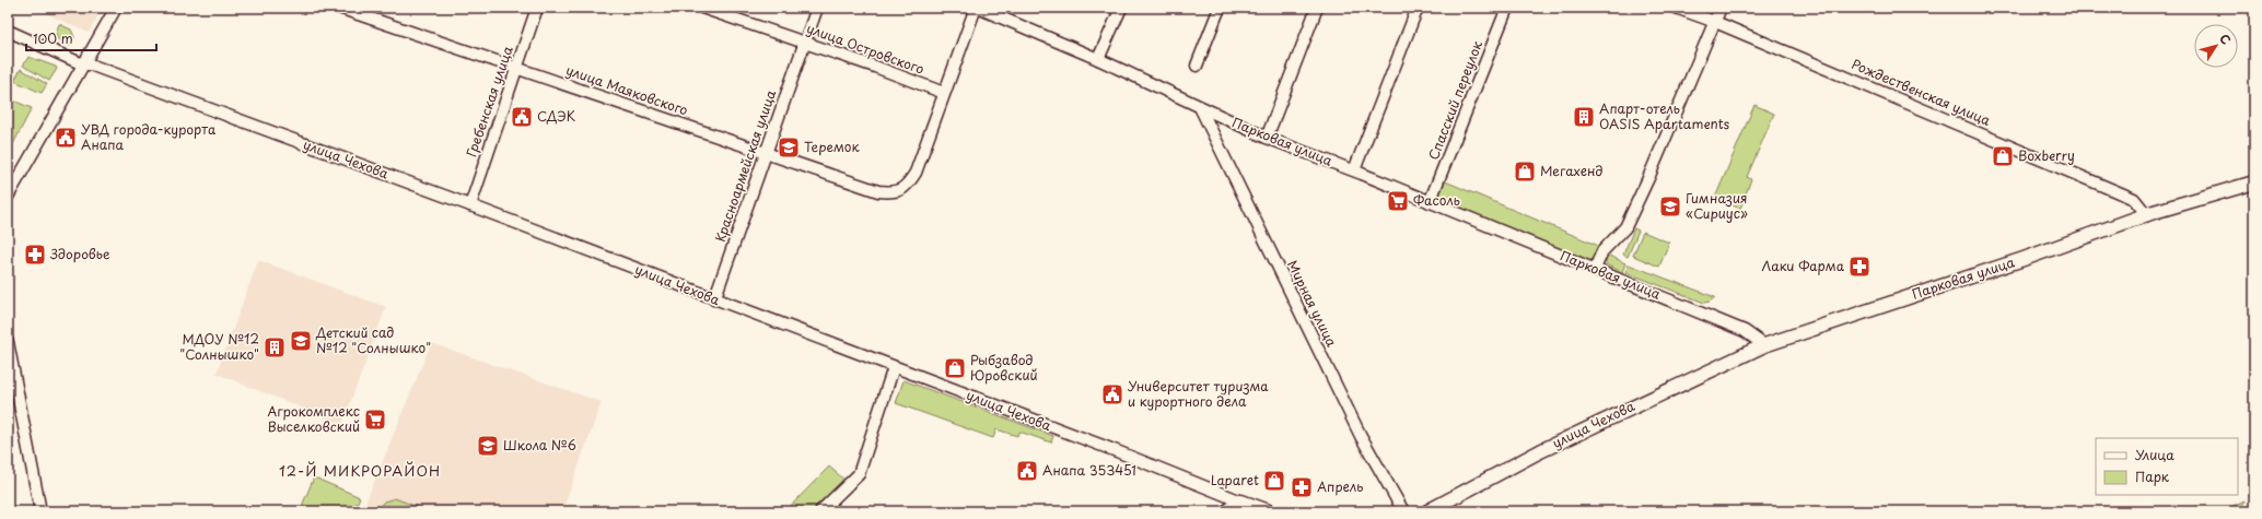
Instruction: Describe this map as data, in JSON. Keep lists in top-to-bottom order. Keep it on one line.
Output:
{"streets":{"main road":["Парковая улица","улица Чехова"],"street":["улица Островского","улица Маяковского","Рождественская улица","Спасский переулок","Гребенская улица","Красноармейская улица","Мирная улица"]},"crossings":[["улица Островского","улица Маяковского"],["улица Островского","Красноармейская улица"],["улица Маяковского","Гребенская улица"],["улица Маяковского","Красноармейская улица"],["Рождественская улица","Парковая улица"],["Спасский переулок","Парковая улица"],["Гребенская улица","улица Чехова"],["Парковая улица","улица Чехова"],["Парковая улица","Мирная улица"],["улица Чехова","Красноармейская улица"]],"districts":["12-Й МИКРОРАЙОН"],"places":{"public building":["СДЭК","УВД города-курорта Анапа","Университет туризма и курортного дела","Анапа 353451"],"building":["Апарт-отель OASIS Apartaments","МДОУ №12 \"Солнышко\""],"school or university":["Теремок","Гимназия «Сириус»","Детский сад №12 \"Солнышко\"","Школа №6"],"shop":["Boxberry","Мегахенд","Рыбзавод Юровский","Laparet"],"supermarket":["Фасоль","Агрокомплекс Выселковский"],"pharmacy":["Здоровье","Лаки Фарма","Апрель"]},"legend":["Улица","Парк"],"scale_bar":"100 m","north":"top right"}
